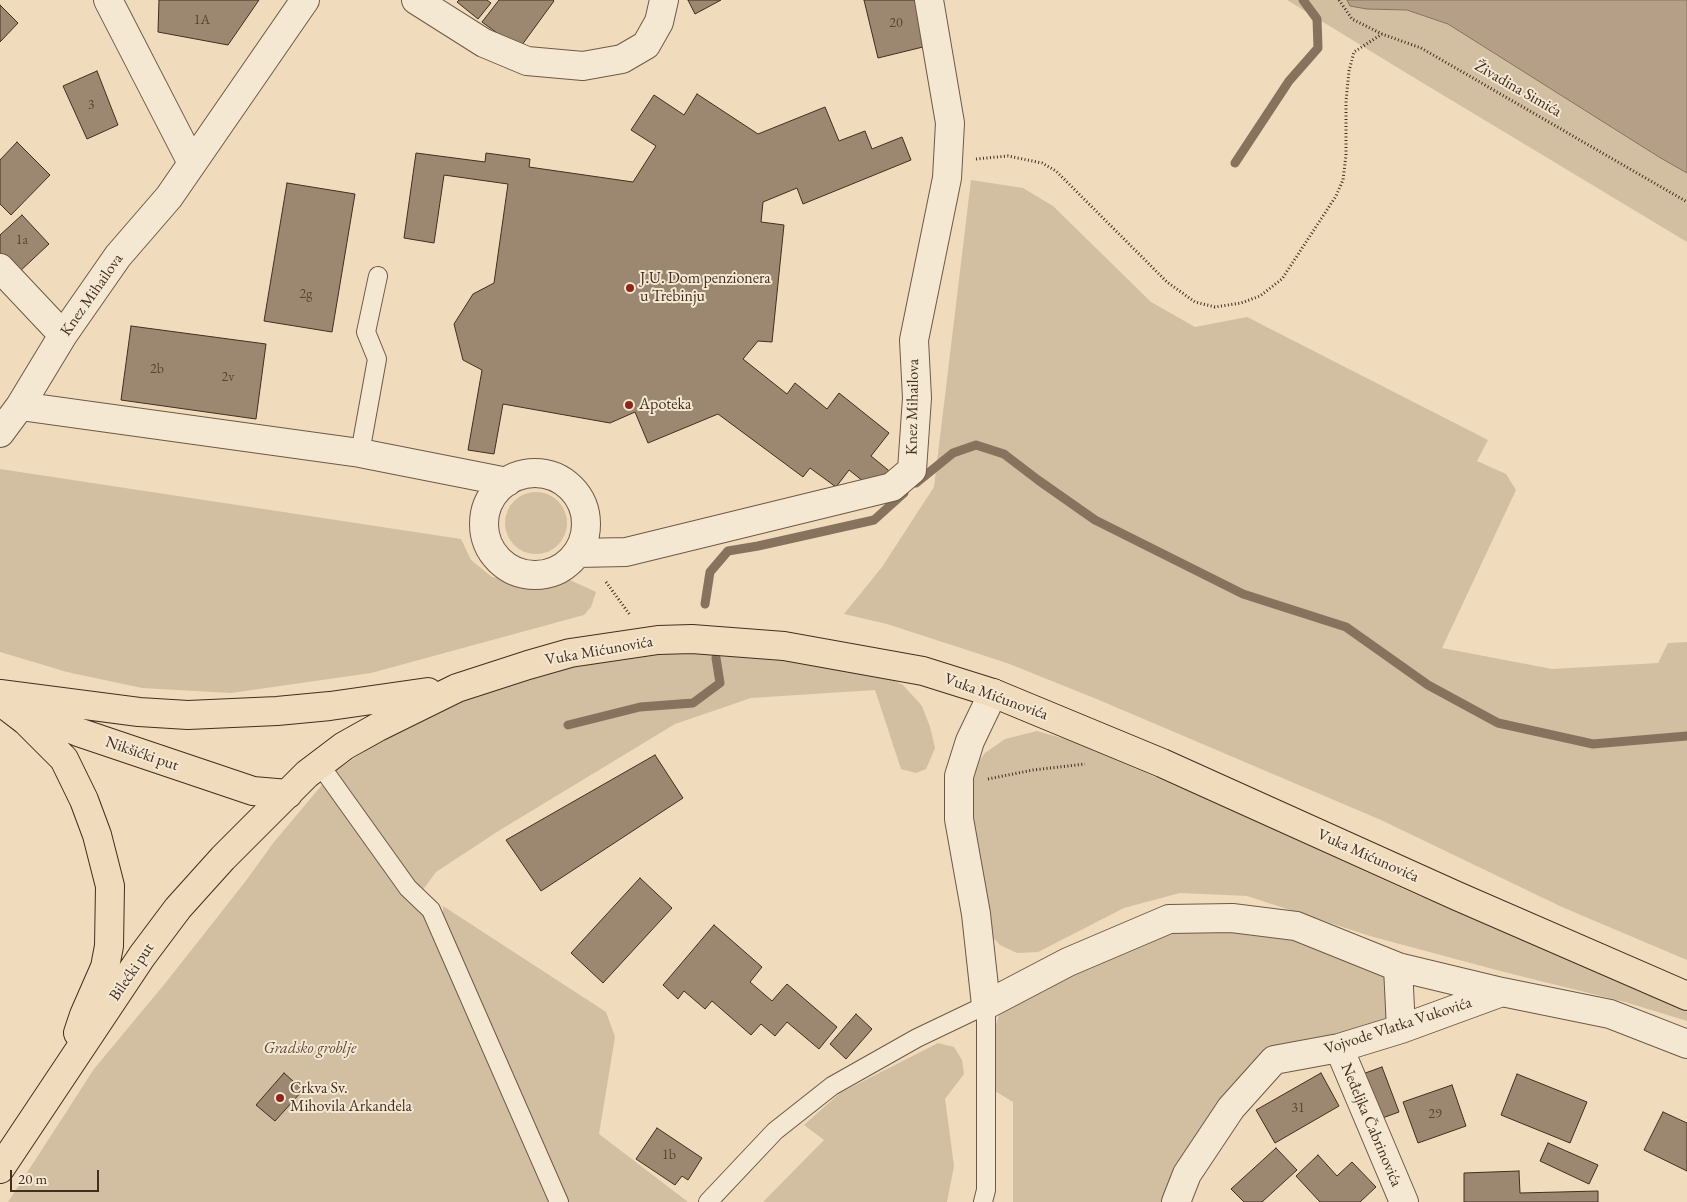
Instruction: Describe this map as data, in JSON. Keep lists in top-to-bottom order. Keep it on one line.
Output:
{"streets":{"main road":["Vuka Mićunovića","Nikšićki put","Bilećki put"],"street":["Knez Mihailova","Vojvode Vlatka Vukovića","Neđeljka Čabrinovića"],"path":["Živadina Simića"]},"crossings":[["Vuka Mićunovića","Nikšićki put"],["Vuka Mićunovića","Bilećki put"],["Nikšićki put","Bilećki put"],["Vojvode Vlatka Vukovića","Neđeljka Čabrinovića"]],"parks":["Gradsko groblje"],"places":["J.U. Dom penzionera u Trebinju","Apoteka","Crkva Sv. Mihovila Arkanđela"],"house_numbers":["1A","20","3","1a","2g","2b","2v","31","29","1b"],"scale_bar":"20 m"}
